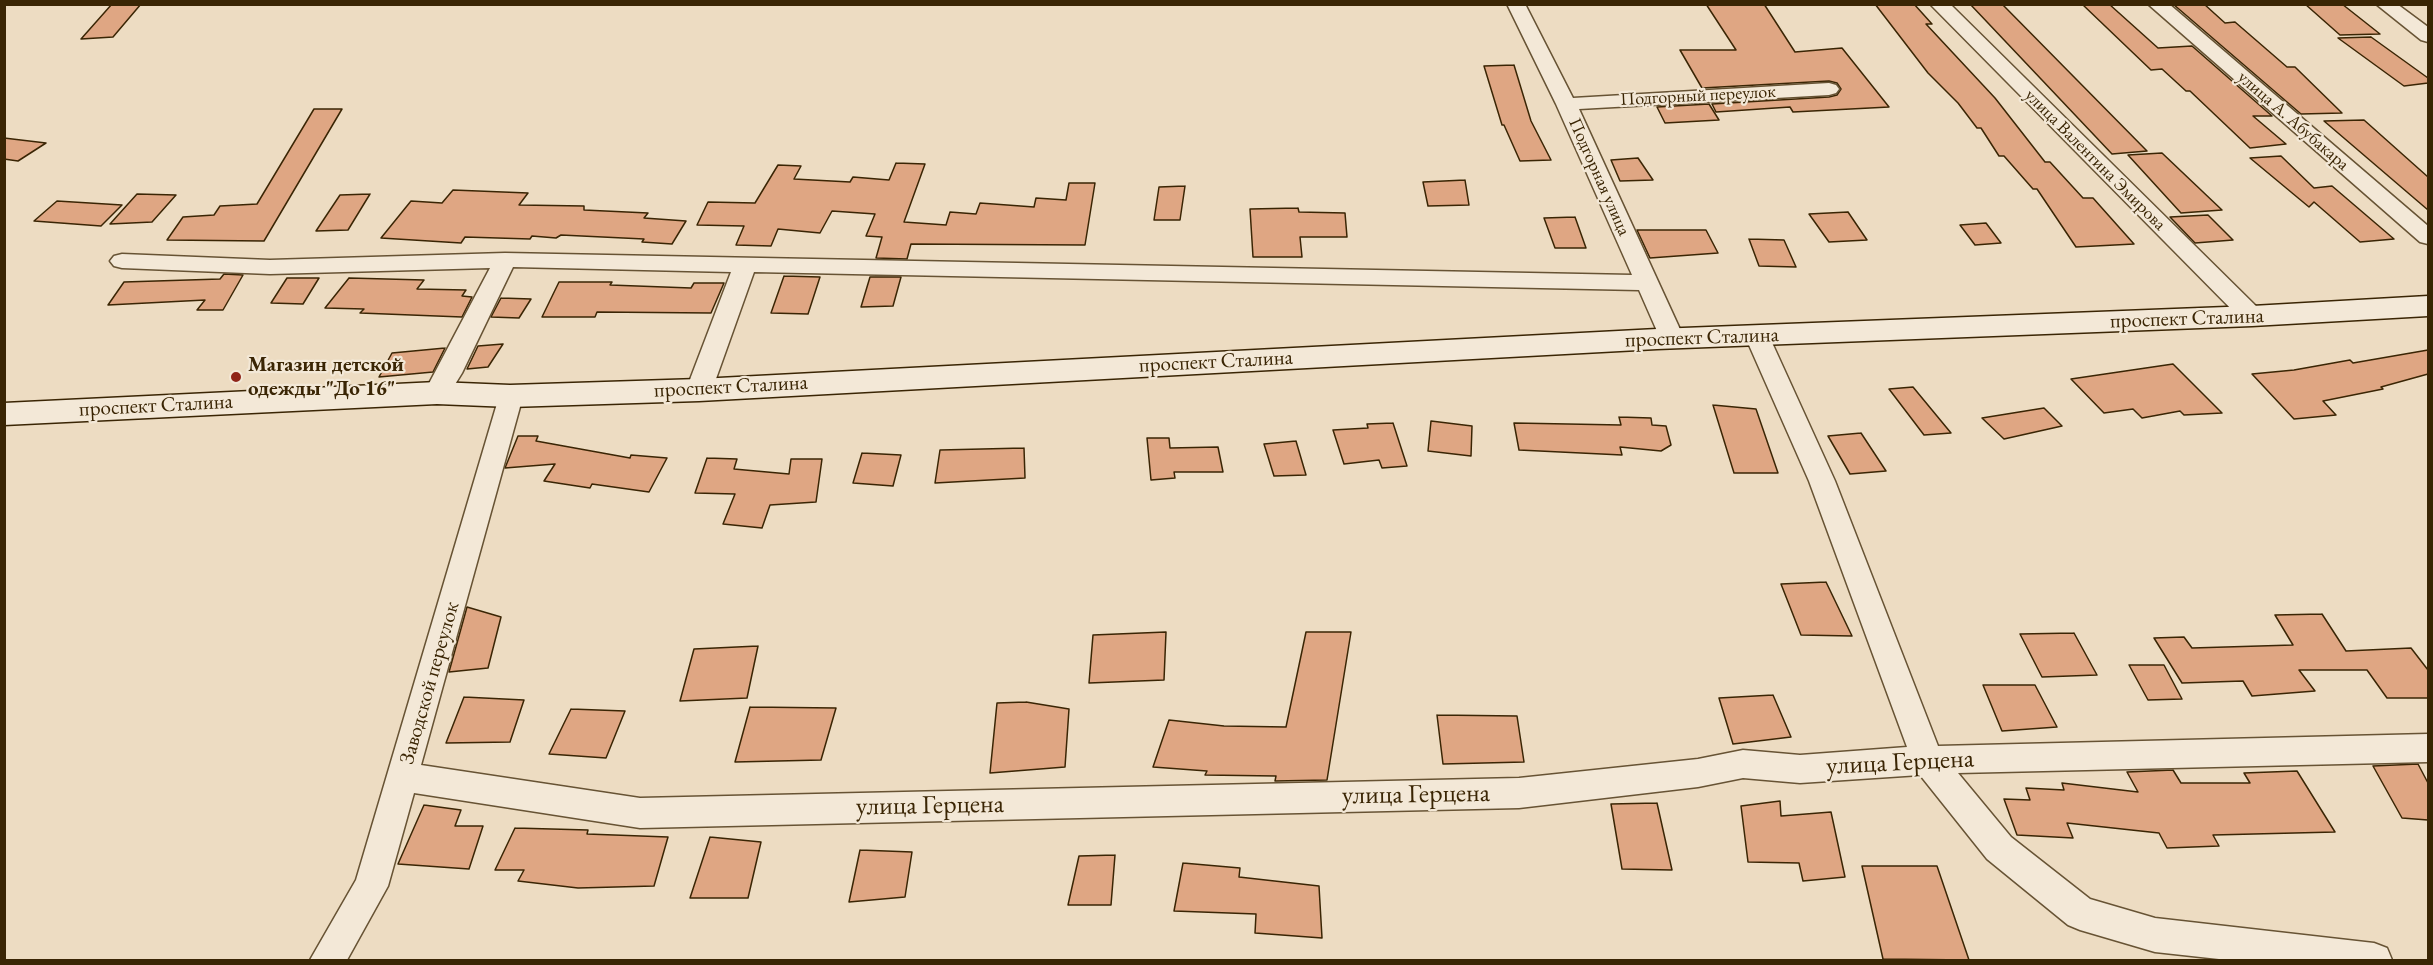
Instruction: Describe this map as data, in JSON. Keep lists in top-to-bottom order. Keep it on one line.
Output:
{"streets":{"street":["Подгорный переулок","улица А. Абубакара","улица Валентина Эмирова","Подгорная улица","проспект Сталина","Заводской переулок","улица Герцена"]},"crossings":[["Подгорный переулок","Подгорная улица"],["улица Валентина Эмирова","проспект Сталина"],["Подгорная улица","проспект Сталина"],["проспект Сталина","Заводской переулок"],["Заводской переулок","улица Герцена"]],"places":["Магазин детской одежды \"До 16\""]}
